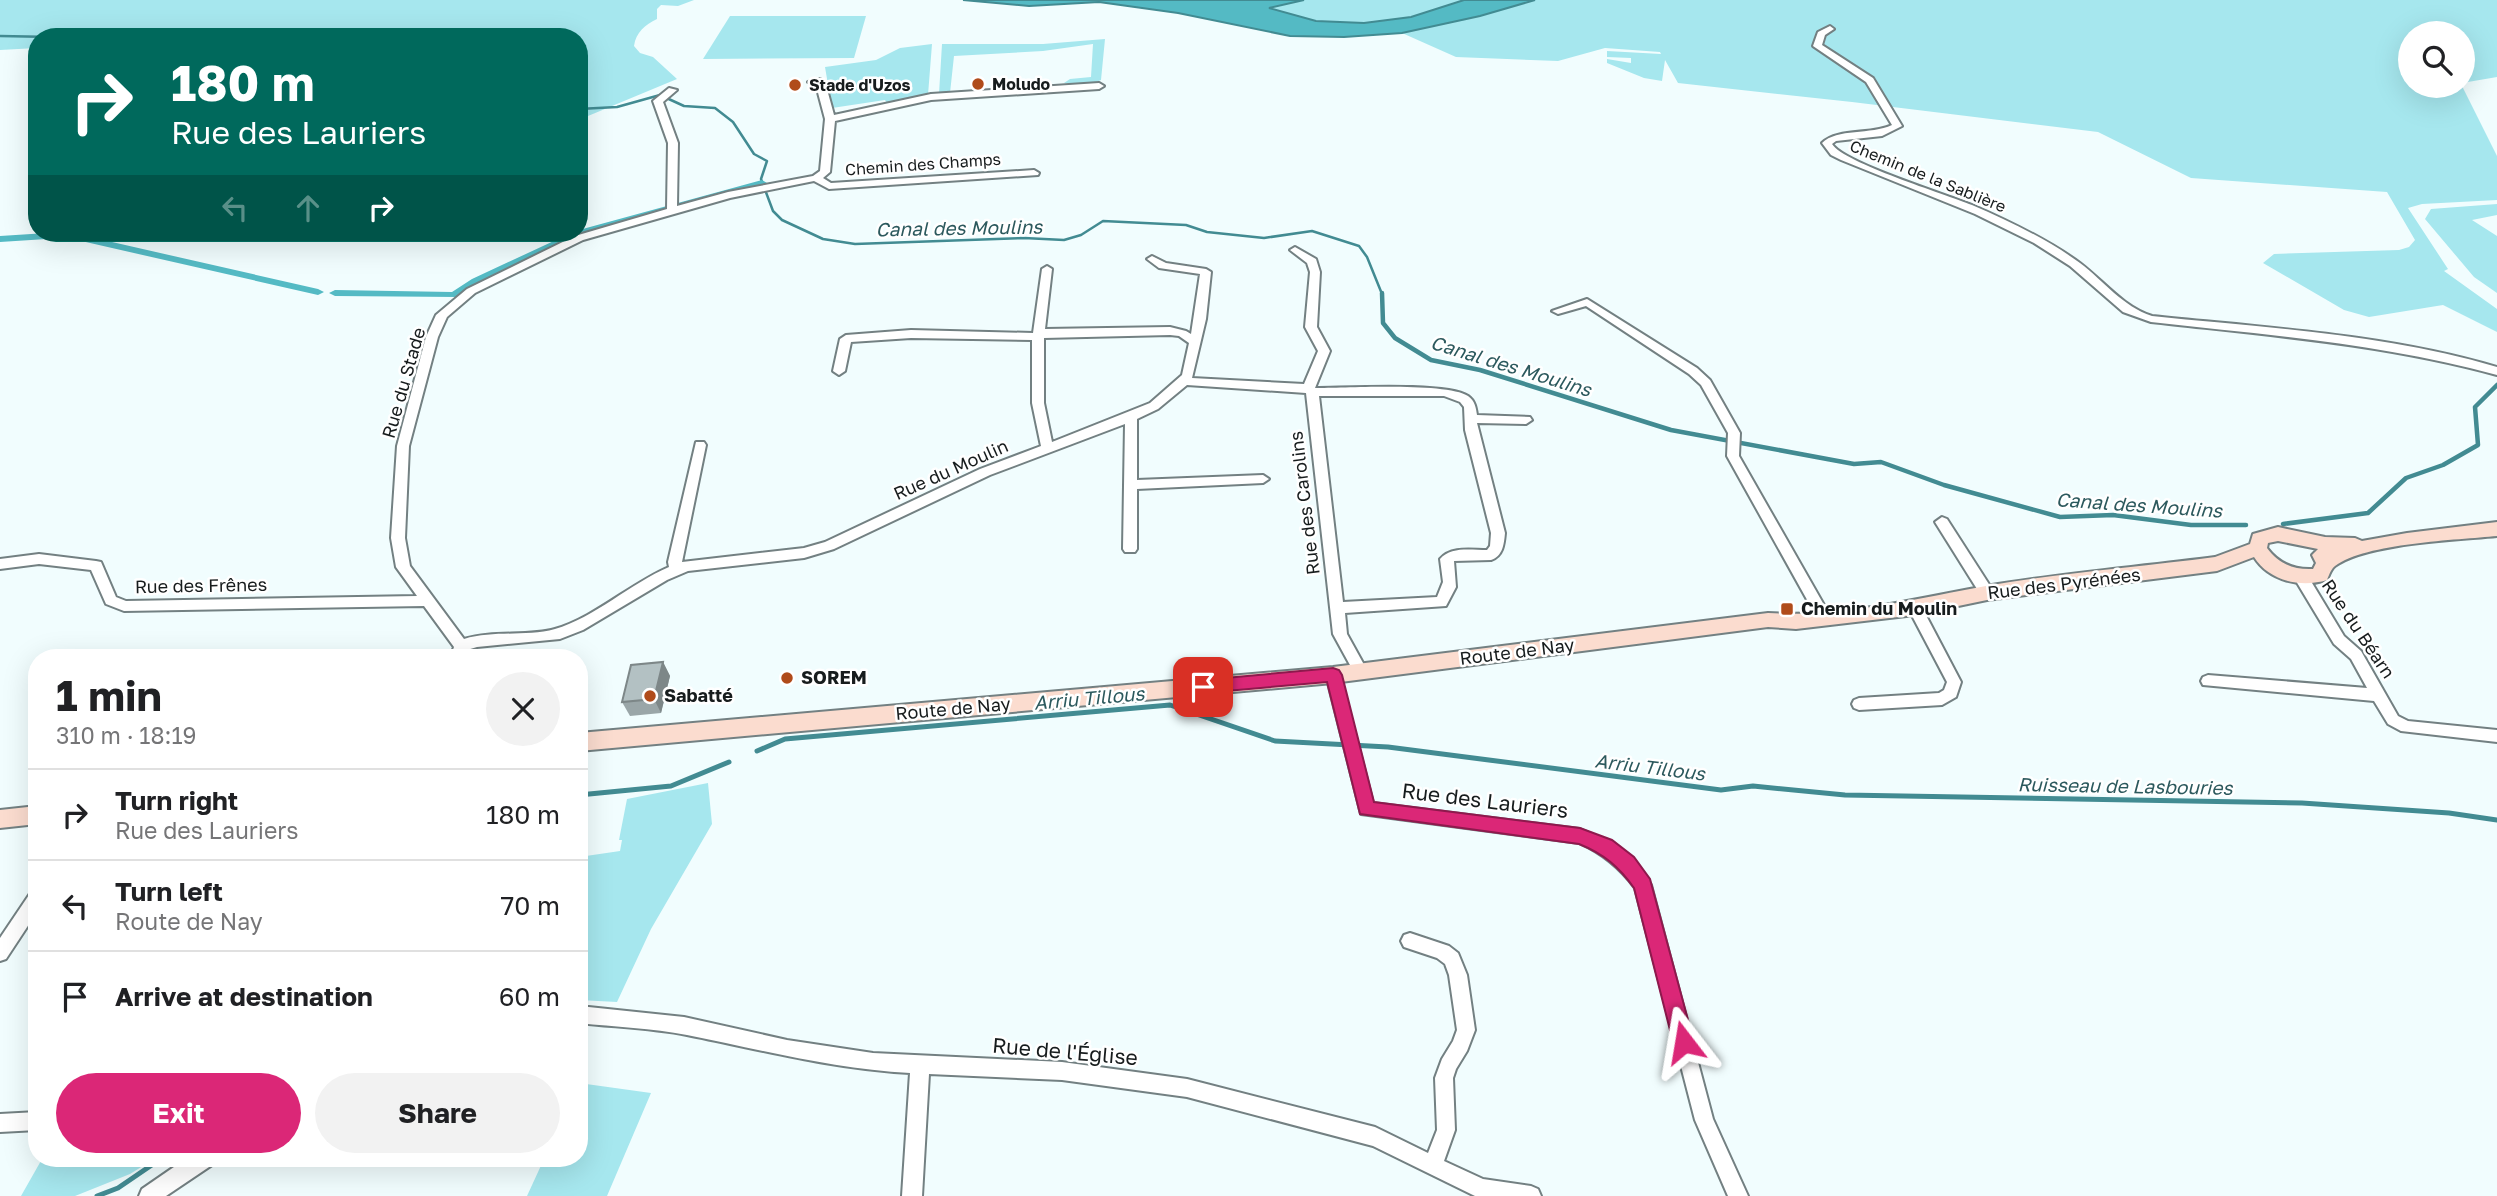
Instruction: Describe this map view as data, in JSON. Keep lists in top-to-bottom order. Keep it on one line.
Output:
{"streets":{"main road":["Rue des Pyrénées","Route de Nay"],"street":["Chemin des Champs","Chemin de la Sablière","Rue du Stade","Rue du Moulin","Rue des Carolins","Rue des Frênes","Rue du Béarn","Rue des Lauriers","Rue de l'Église"]},"crossings":[["Chemin des Champs","Rue du Stade"],["Rue du Stade","Rue des Frênes"],["Rue des Carolins","Route de Nay"],["Rue des Pyrénées","Rue du Béarn"],["Rue des Pyrénées","Route de Nay"],["Route de Nay","Rue des Lauriers"]],"water":["Canal des Moulins","Arriu Tillous","Ruisseau de Lasbouries"],"places":{"other":["Moludo","Stade d'Uzos","SOREM","Sabatté"],"transit":["Chemin du Moulin"]},"page":{"turn":["180 m","Rue des Lauriers"],"heading":["1 min","310 m · 18:19"],"list":[{"name":"Turn right","note":"Rue des Lauriers","value":"180 m"},{"name":"Turn left","note":"Route de Nay","value":"70 m"},{"name":"Arrive at destination","value":"60 m"}],"buttons":["Exit","Share"]}}
